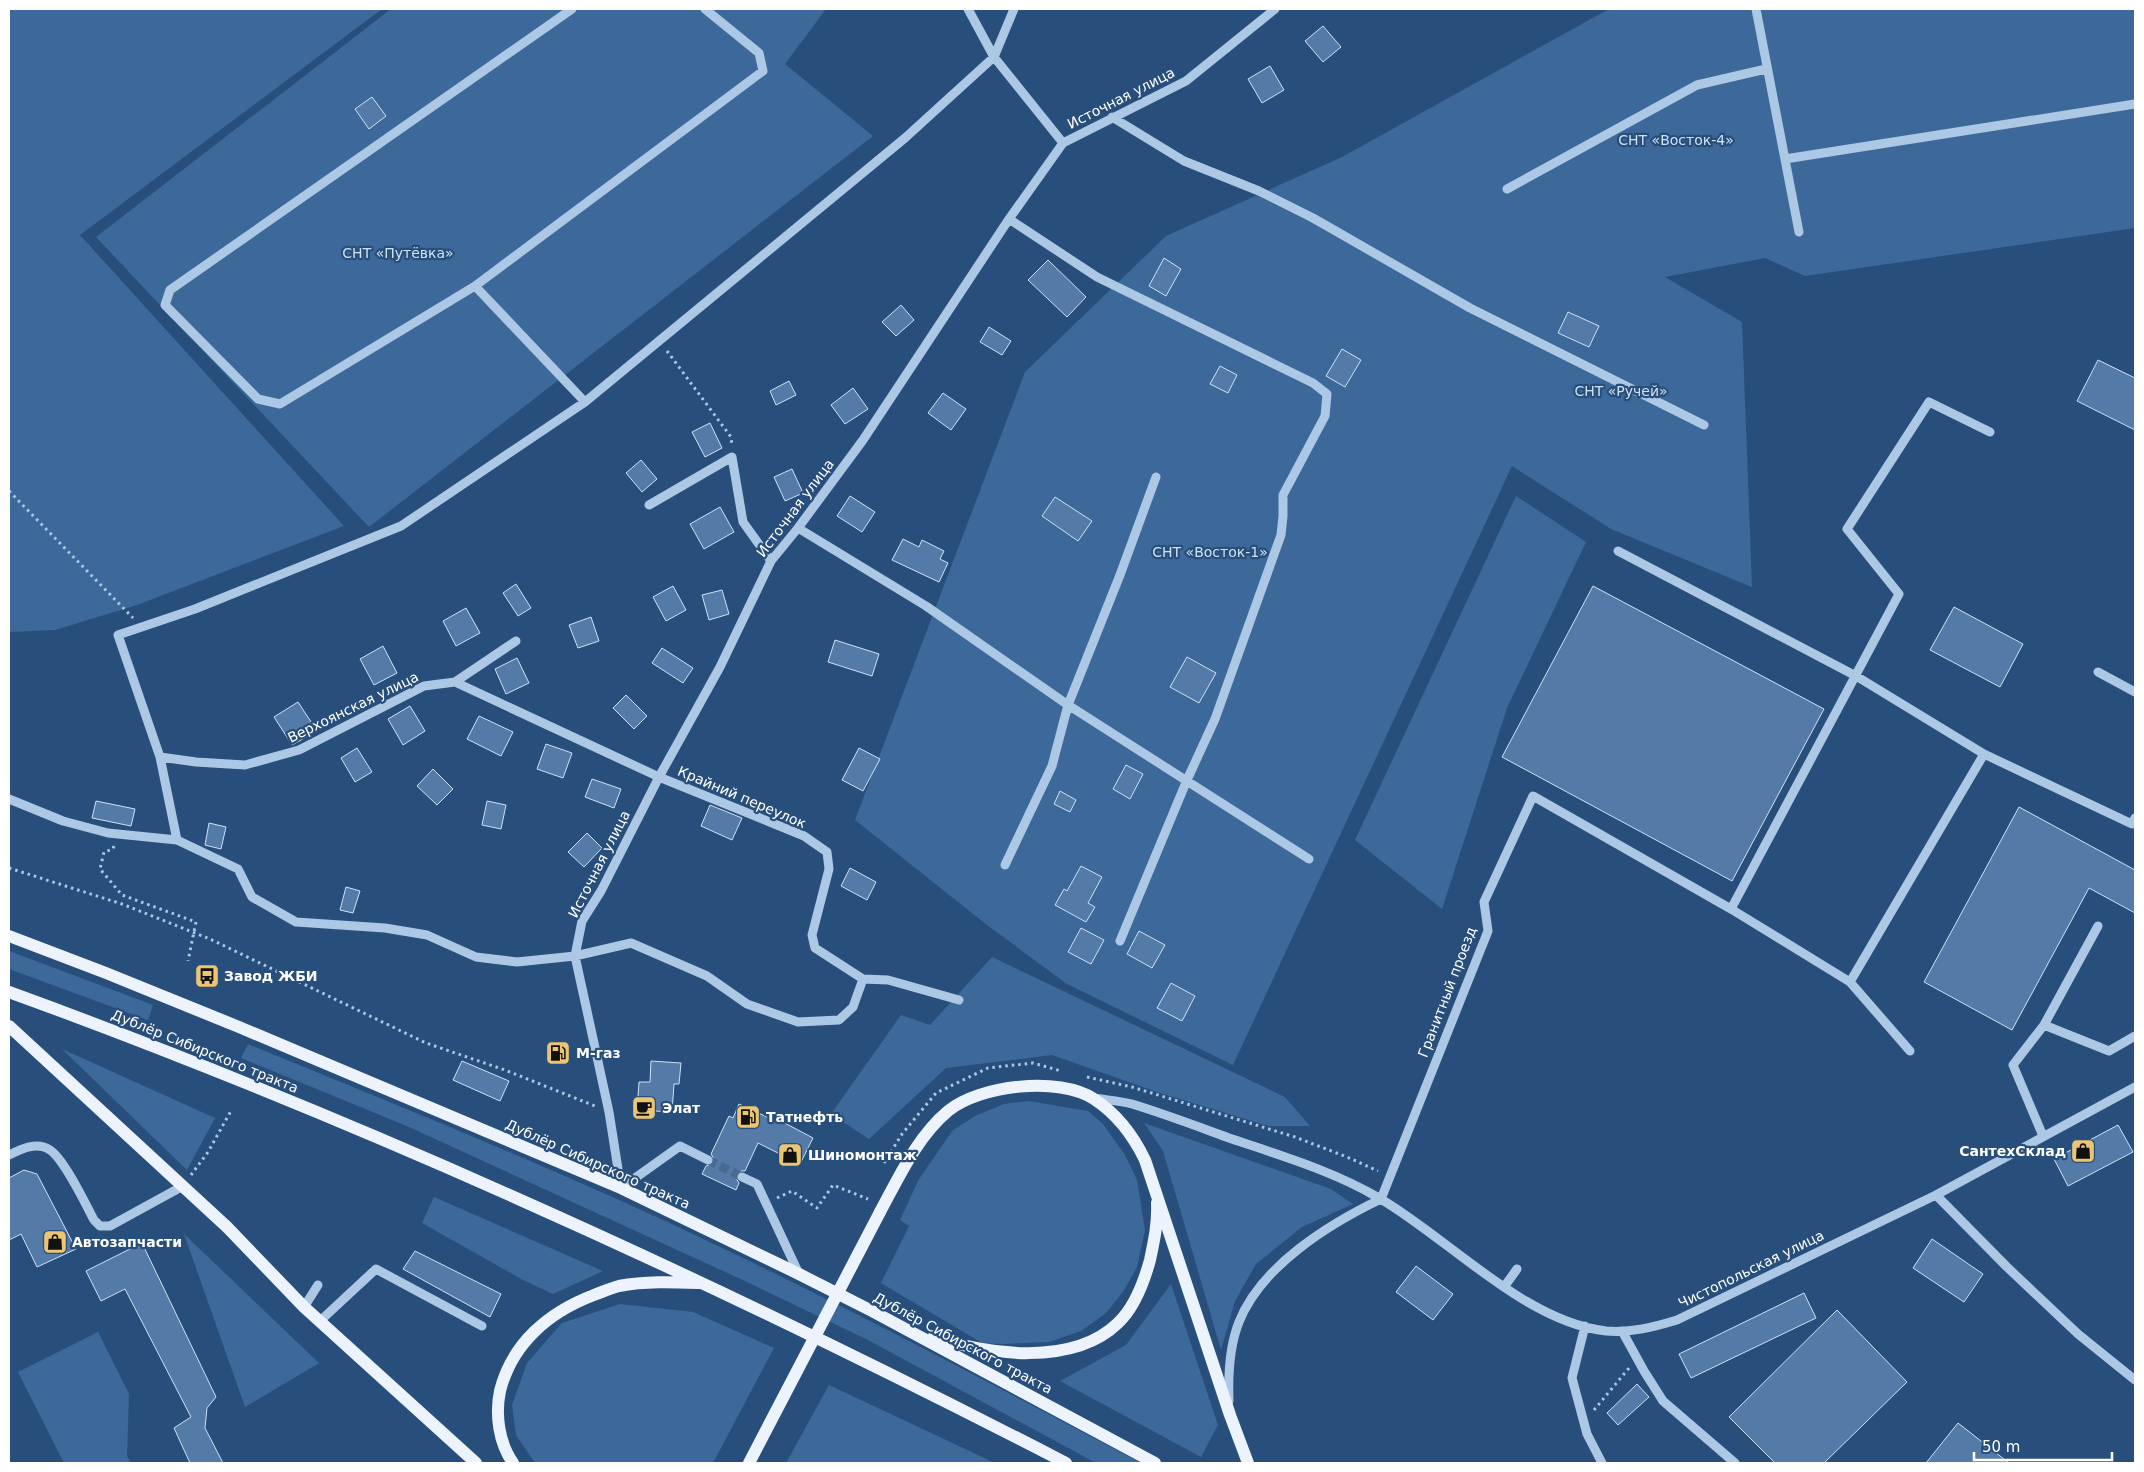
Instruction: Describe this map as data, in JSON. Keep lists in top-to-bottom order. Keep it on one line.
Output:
{"streets":{"main road":["Дублёр Сибирского тракта"],"street":["Источная улица","Верхоянская улица","Крайний переулок","Гранитный проезд","Чистопольская улица"]},"crossings":[["Источная улица","Крайний переулок"],["Источная улица","Дублёр Сибирского тракта"],["Гранитный проезд","Чистопольская улица"]],"parks":["СНТ «Восток-4»","СНТ «Путёвка»","СНТ «Ручей»","СНТ «Восток-1»"],"places":{"bus stop":["Завод ЖБИ"],"fuel station":["М-газ","Татнефть"],"cafe":["Элат"],"shop":["СантехСклад","Шиномонтаж","Автозапчасти"]},"scale_bar":"50 m"}
